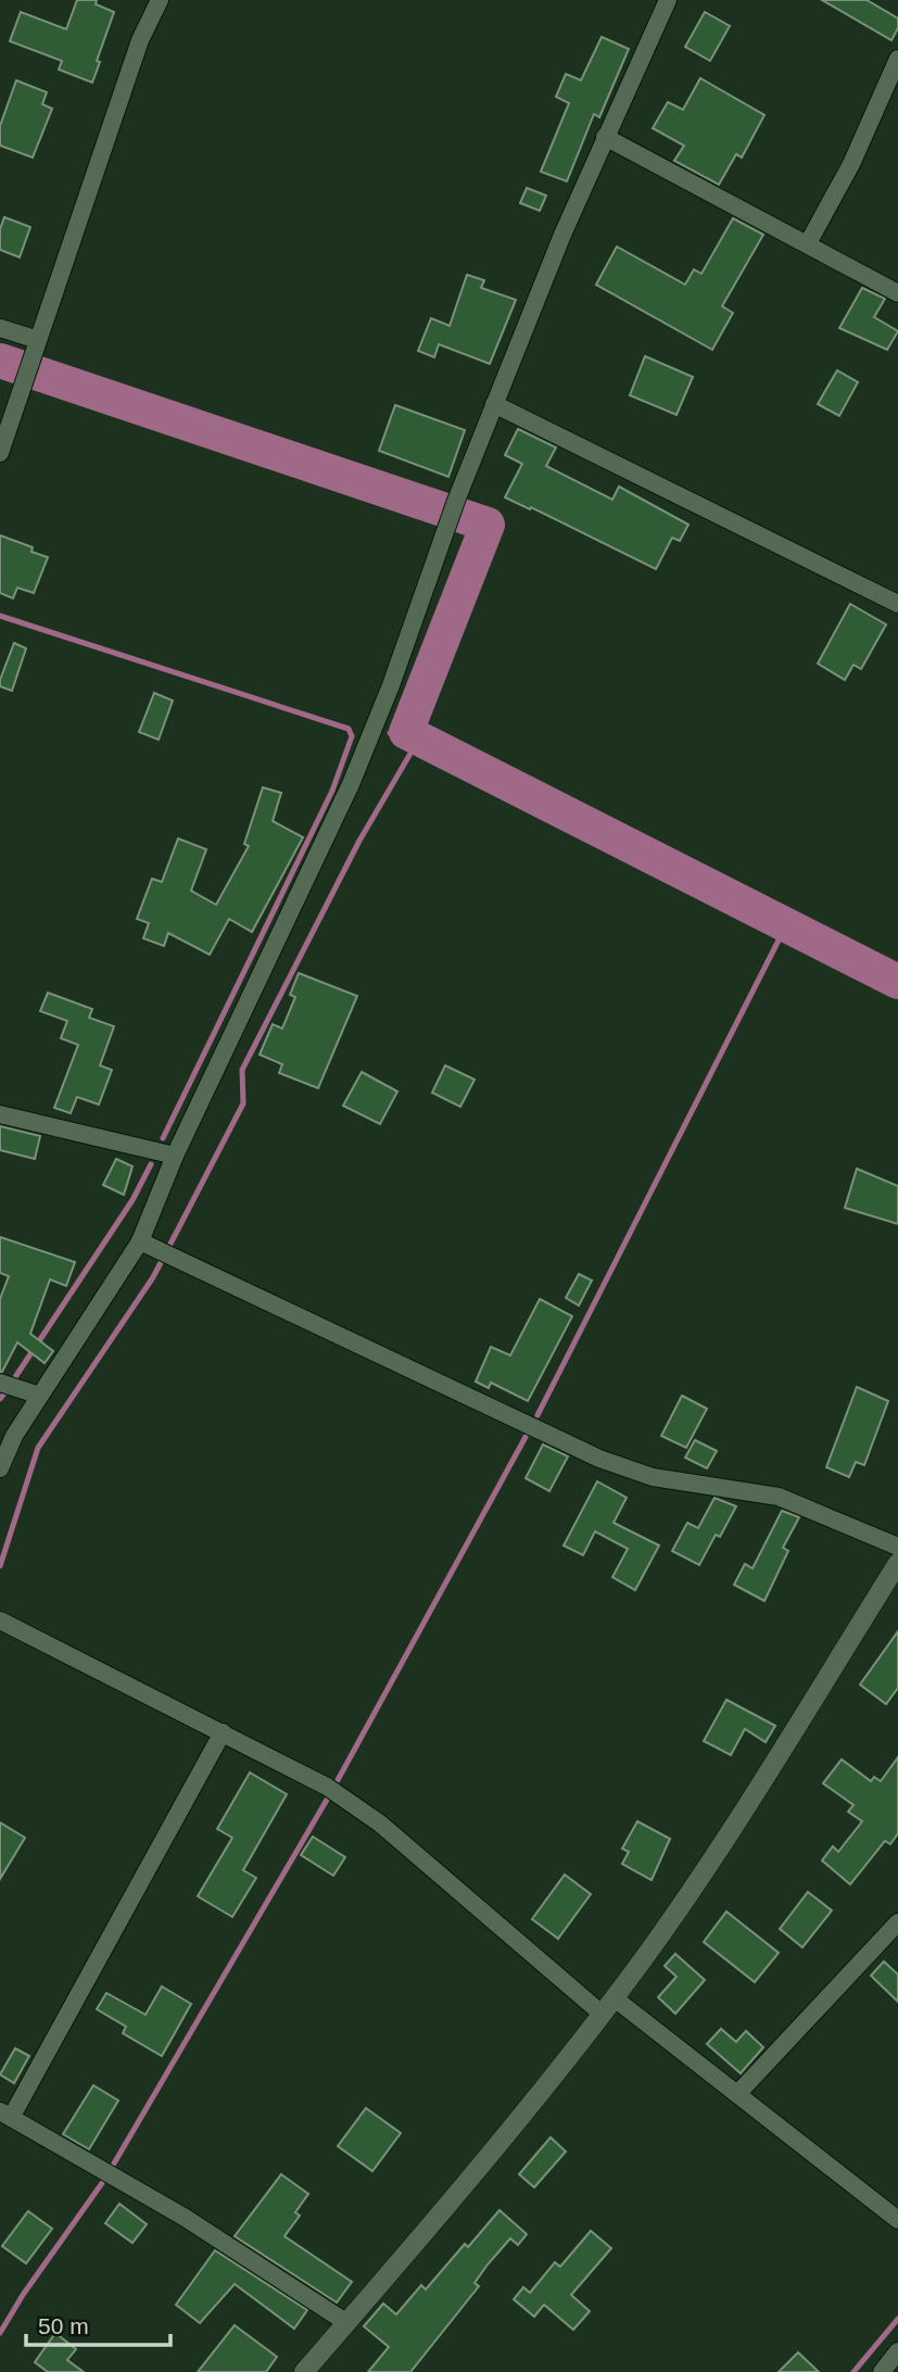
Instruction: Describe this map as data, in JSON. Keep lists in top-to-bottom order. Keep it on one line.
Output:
{"scale_bar":"50 m"}
